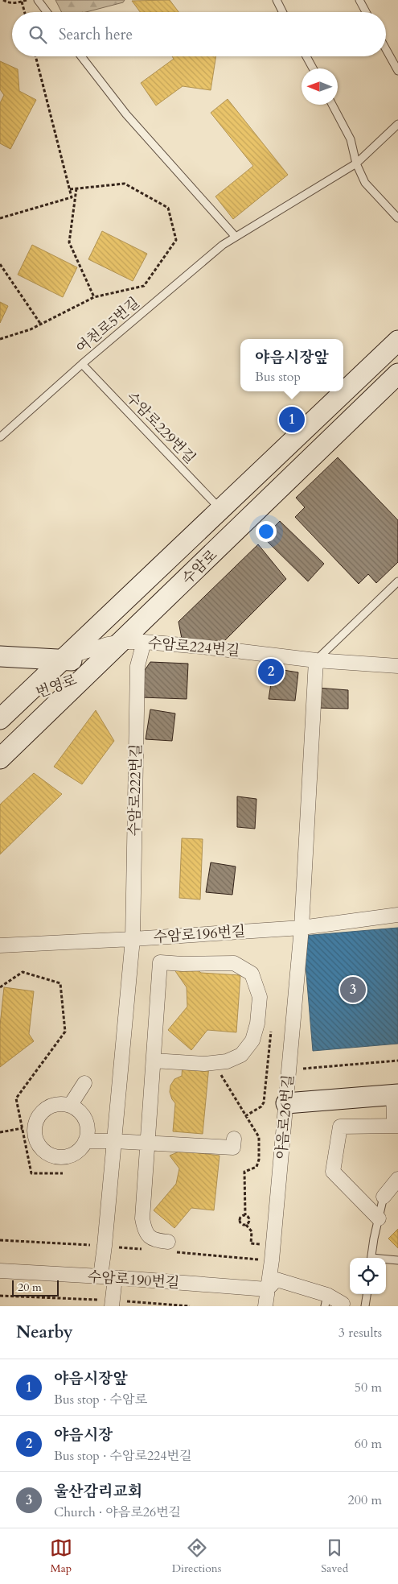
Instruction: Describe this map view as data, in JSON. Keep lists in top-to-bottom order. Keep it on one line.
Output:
{"streets":{"main road":["수암로","번영로"],"street":["수암로224번길","수암로222번길","수암로196번길","야음로26번길","수암로190번길"],"lane":["여천로5번길","수암로229번길"]},"crossings":[["여천로5번길","수암로229번길"],["수암로229번길","수암로"],["수암로","수암로224번길"],["수암로","번영로"],["수암로224번길","번영로"],["수암로224번길","수암로222번길"],["수암로224번길","야음로26번길"],["수암로222번길","수암로196번길"],["수암로222번길","수암로190번길"],["수암로196번길","야음로26번길"],["야음로26번길","수암로190번길"]],"scale_bar":"20 m","north":"left","page":{"search":"Search here","popup":["야음시장앞","Bus stop"],"pins":["1","2","3"],"scale":"20 m","heading":["Nearby","3 results"],"list":[{"mark":"1","name":"야음시장앞","note":"Bus stop · 수암로","value":"50 m"},{"mark":"2","name":"야음시장","note":"Bus stop · 수암로224번길","value":"60 m"},{"mark":"3","name":"울산감리교회","note":"Church · 야음로26번길","value":"200 m"}],"nav":["Map","Directions","Saved"]}}
